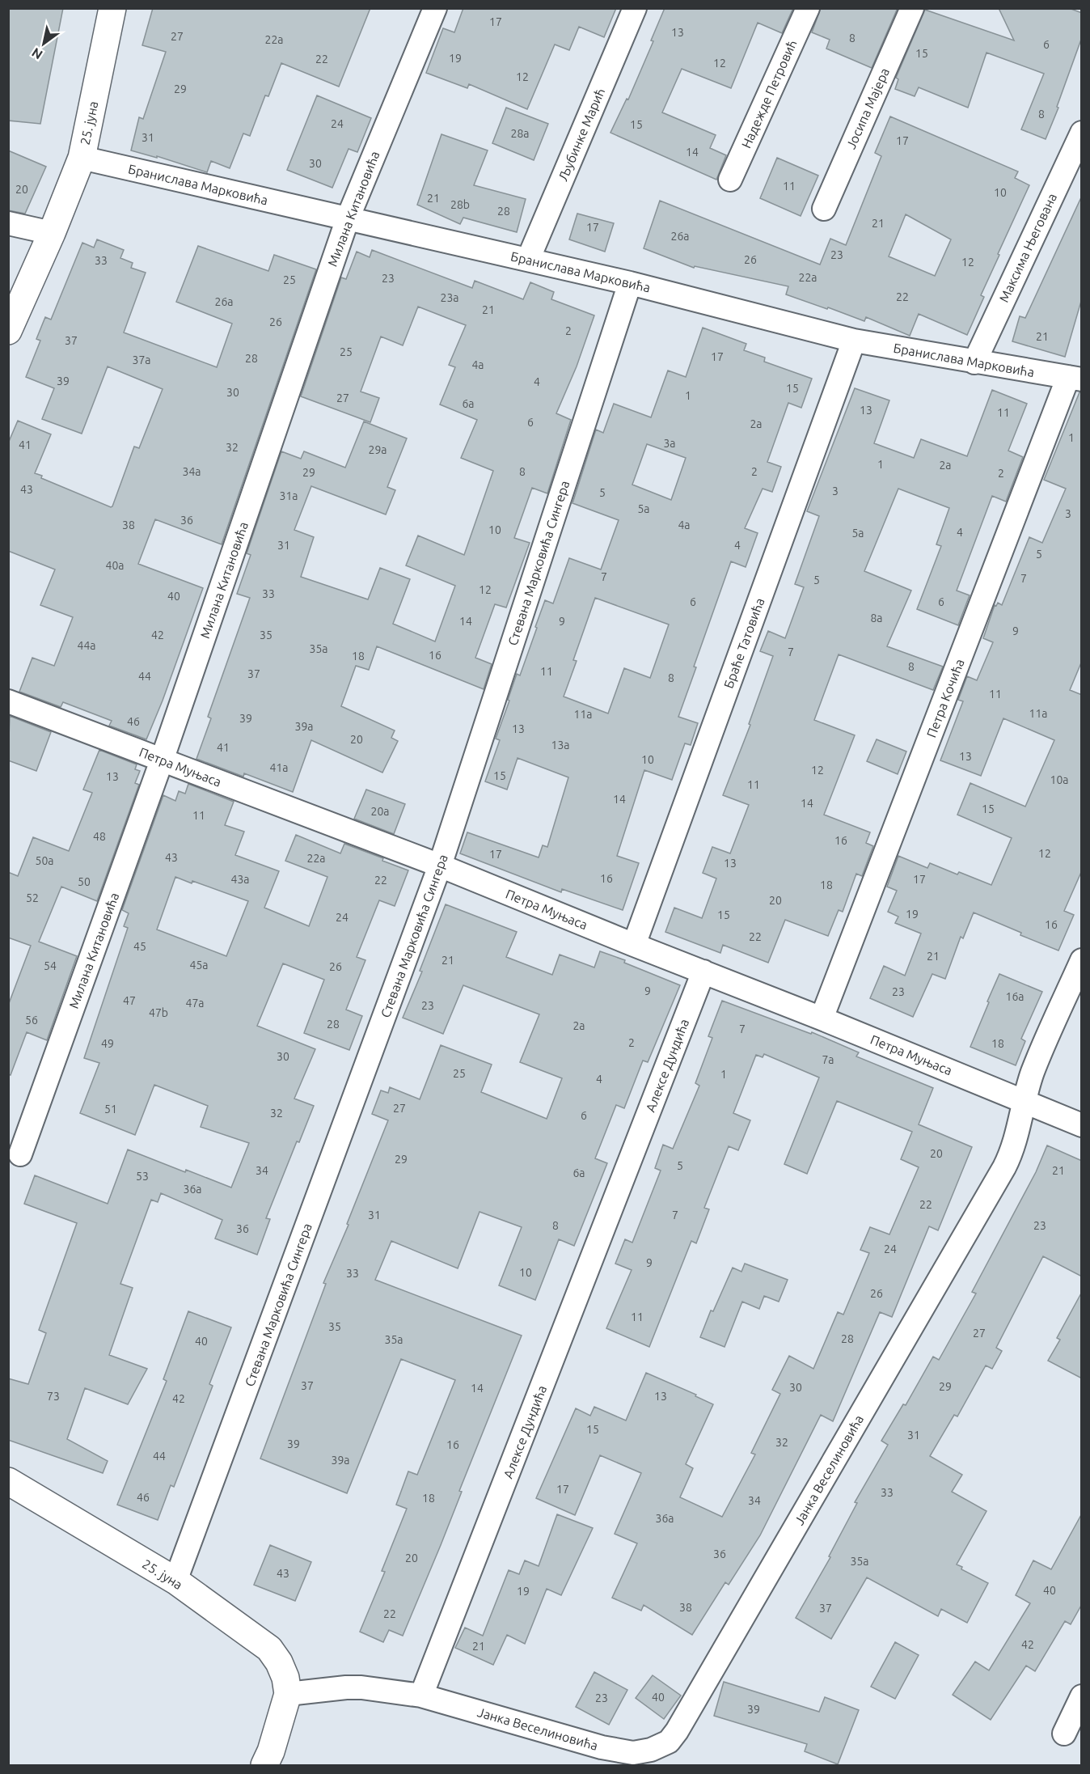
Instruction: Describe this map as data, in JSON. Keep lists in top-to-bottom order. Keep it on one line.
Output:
{"streets":{"street":["Надежде Петровић","Јосипа Мајера","25. јуна","Љубинке Марић","Бранислава Марковића","Милана Китановића","Максима Његована","Стевана Марковића Сингера","Браће Татовића","Петра Кочића","Петра Муњаса","Алексе Дундића","Јанка Веселиновића"]},"crossings":[["25. јуна","Бранислава Марковића"],["25. јуна","Стевана Марковића Сингера"],["Љубинке Марић","Бранислава Марковића"],["Бранислава Марковића","Милана Китановића"],["Бранислава Марковића","Максима Његована"],["Бранислава Марковића","Стевана Марковића Сингера"],["Бранислава Марковића","Браће Татовића"],["Бранислава Марковића","Петра Кочића"],["Милана Китановића","Петра Муњаса"],["Стевана Марковића Сингера","Петра Муњаса"],["Браће Татовића","Петра Муњаса"],["Петра Кочића","Петра Муњаса"],["Петра Муњаса","Алексе Дундића"],["Петра Муњаса","Јанка Веселиновића"],["Алексе Дундића","Јанка Веселиновића"]],"house_numbers":["17","13","27","8","22a","6","15","19","22","12","12","29","8","24","15","28a","31","17","14","30","11","20","10","21","28b","28","21","17","26a","23","26","33","12","22a","23","25","22","23a","26a","21","26","2","21","37","25","17","28","37a","4a","39","4","15","30","1","27","6a","13","11","6","2a","1","3a","41","32","29a","1","2a","34a","8","2","29","2","43","3","5","31a","5a","3","36","38","4a","10","4","5a","31","4","5","40a","7","7","5","12","33","40","6","6","8a","14","9","9","42","35","44a","35a","7","16","18","8","11","37","44","8","11","11a","11a","39","46","39a","13","20","13a","41","13","10","41a","12","15","13","10a","11","14","14","15","20a","11","48","16","12","17","43","22a","50a","13","16","43a","17","22","50","18","52","20","19","15","24","16","22","45","21","21","45a","54","26","9","23","16a","47","47a","23","47b","56","28","2a","7","2","49","18","30","7a","25","1","4","27","51","32","6","20","29","5","34","21","6a","53","36a","22","31","7","8","23","36","24","9","10","33","26","11","35","27","28","35a","40","37","29","30","14","73","13","42","15","31","32","39","16","44","39a","17","33","46","18","34","36a","36","20","35a","43","40","19","38","37","22","42","21","40","23","39"],"north":"bottom left"}
